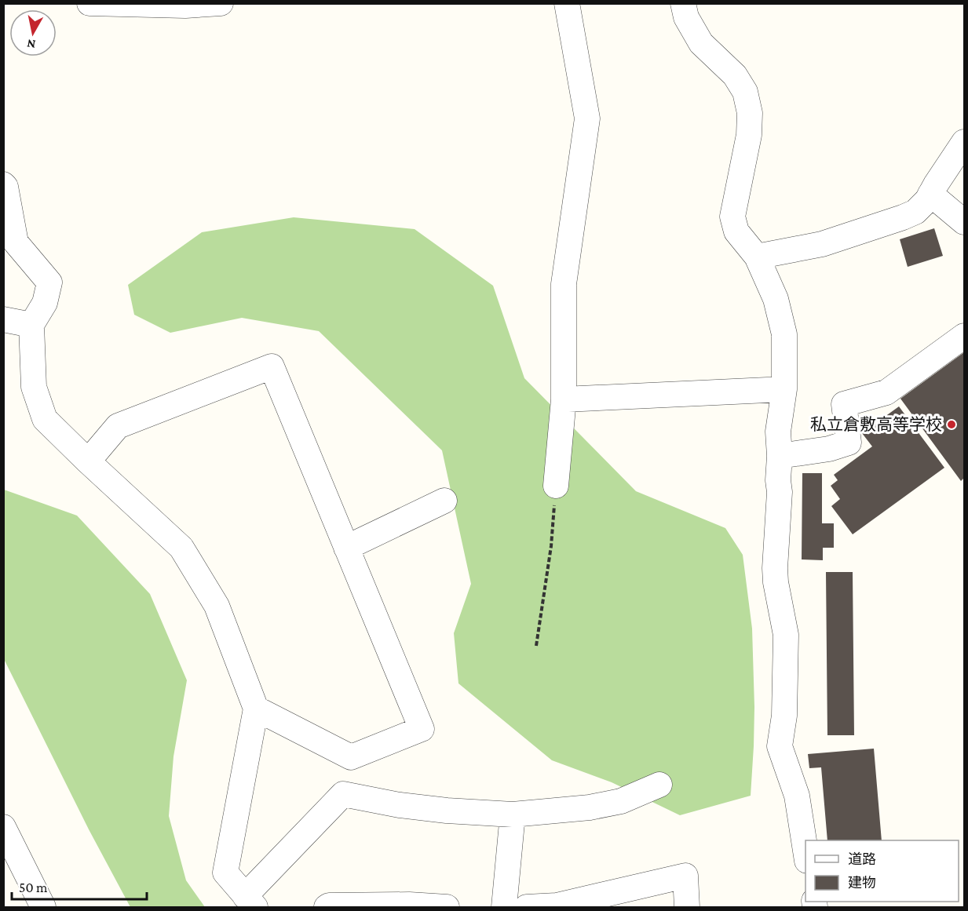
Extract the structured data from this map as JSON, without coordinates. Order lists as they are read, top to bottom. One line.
{"places":["私立倉敷高等学校"],"legend":["道路","建物"],"scale_bar":"50 m","north":"bottom"}
